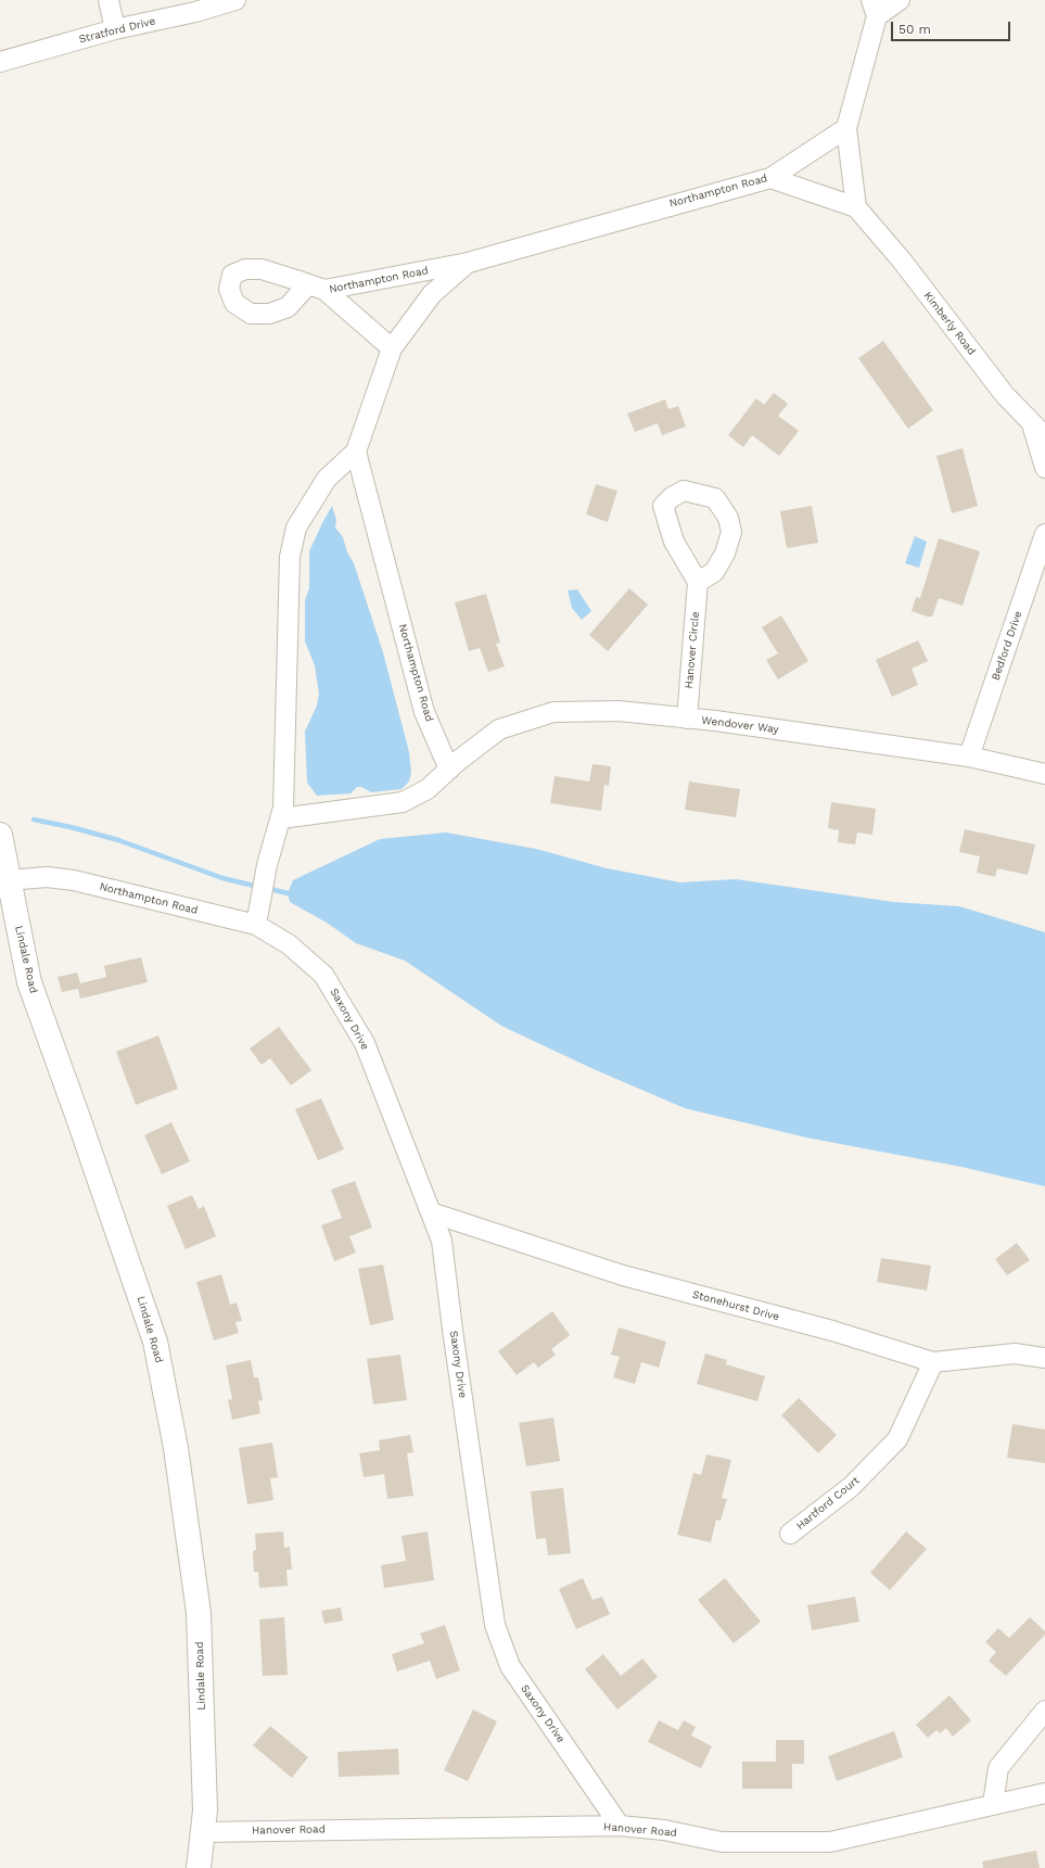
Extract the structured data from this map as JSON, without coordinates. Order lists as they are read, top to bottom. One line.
{"streets":{"street":["Stratford Drive","Northampton Road","Kimberly Road","Bedford Drive","Hanover Circle","Wendover Way","Lindale Road","Saxony Drive","Stonehurst Drive","Hartford Court","Hanover Road"]},"crossings":[["Northampton Road","Wendover Way"],["Northampton Road","Lindale Road"],["Northampton Road","Saxony Drive"],["Bedford Drive","Wendover Way"],["Hanover Circle","Wendover Way"],["Lindale Road","Hanover Road"],["Saxony Drive","Stonehurst Drive"],["Saxony Drive","Hanover Road"],["Stonehurst Drive","Hartford Court"]],"scale_bar":"50 m"}
